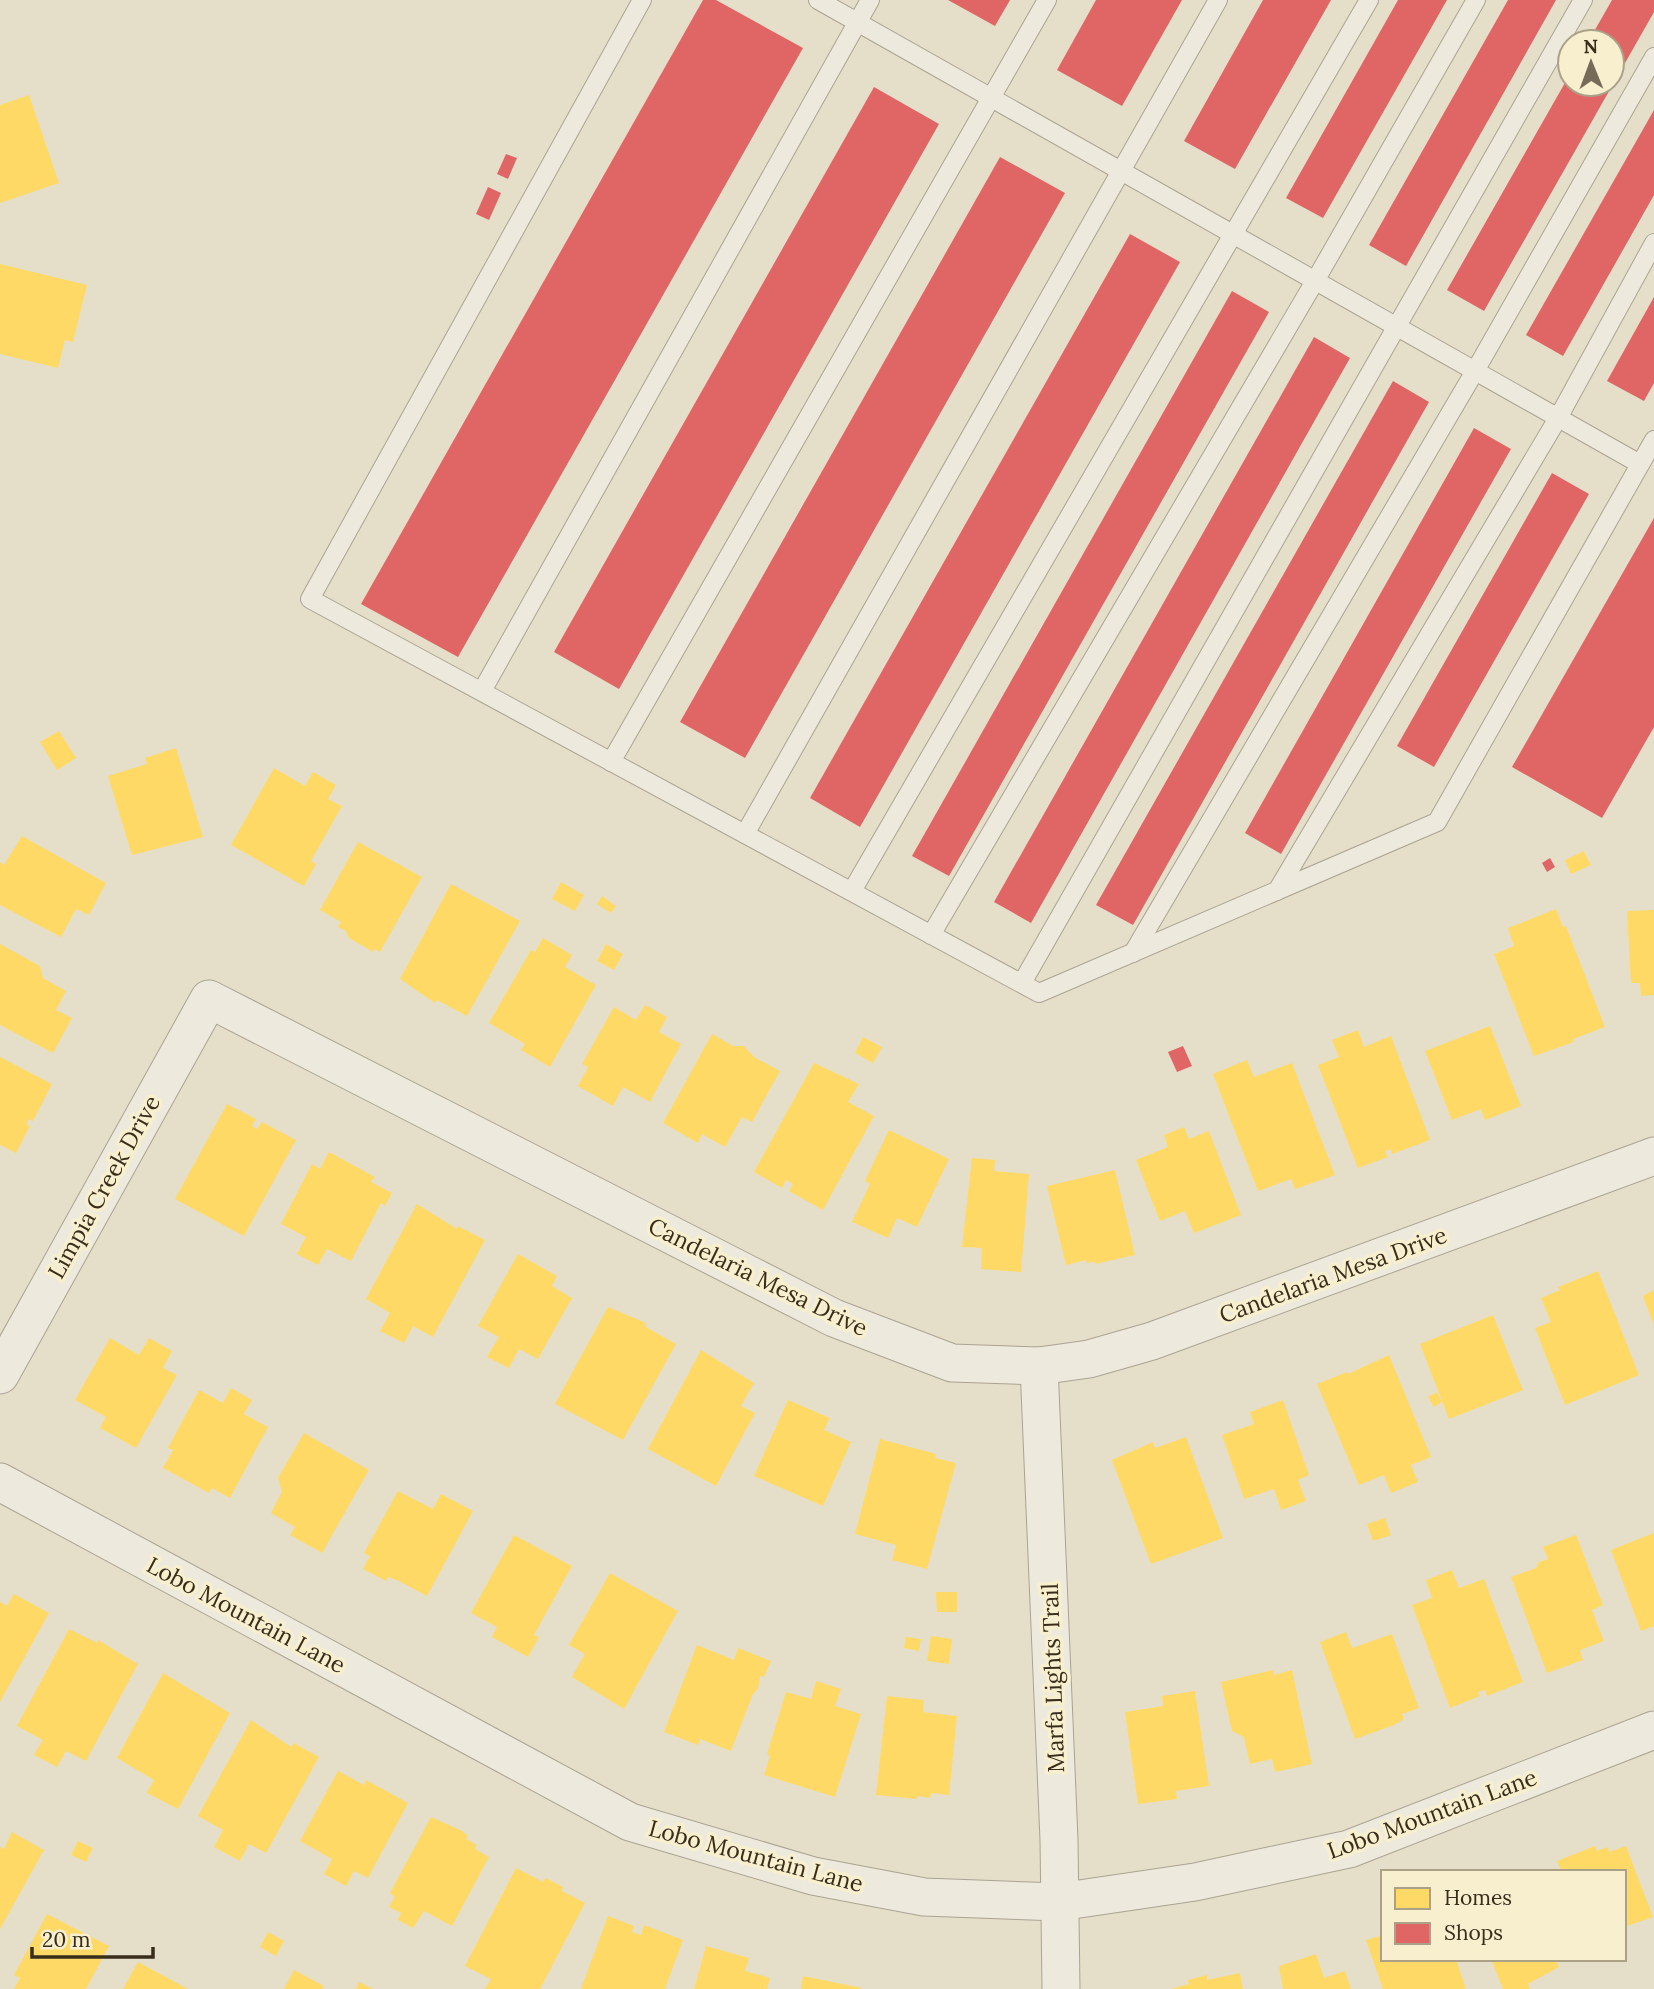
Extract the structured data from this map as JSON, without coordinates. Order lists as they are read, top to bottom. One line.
{"streets":{"street":["Limpia Creek Drive","Candelaria Mesa Drive","Lobo Mountain Lane","Marfa Lights Trail"]},"crossings":[["Limpia Creek Drive","Candelaria Mesa Drive"],["Candelaria Mesa Drive","Marfa Lights Trail"],["Lobo Mountain Lane","Marfa Lights Trail"]],"legend":["Homes","Shops"],"scale_bar":"20 m","north":"top"}
